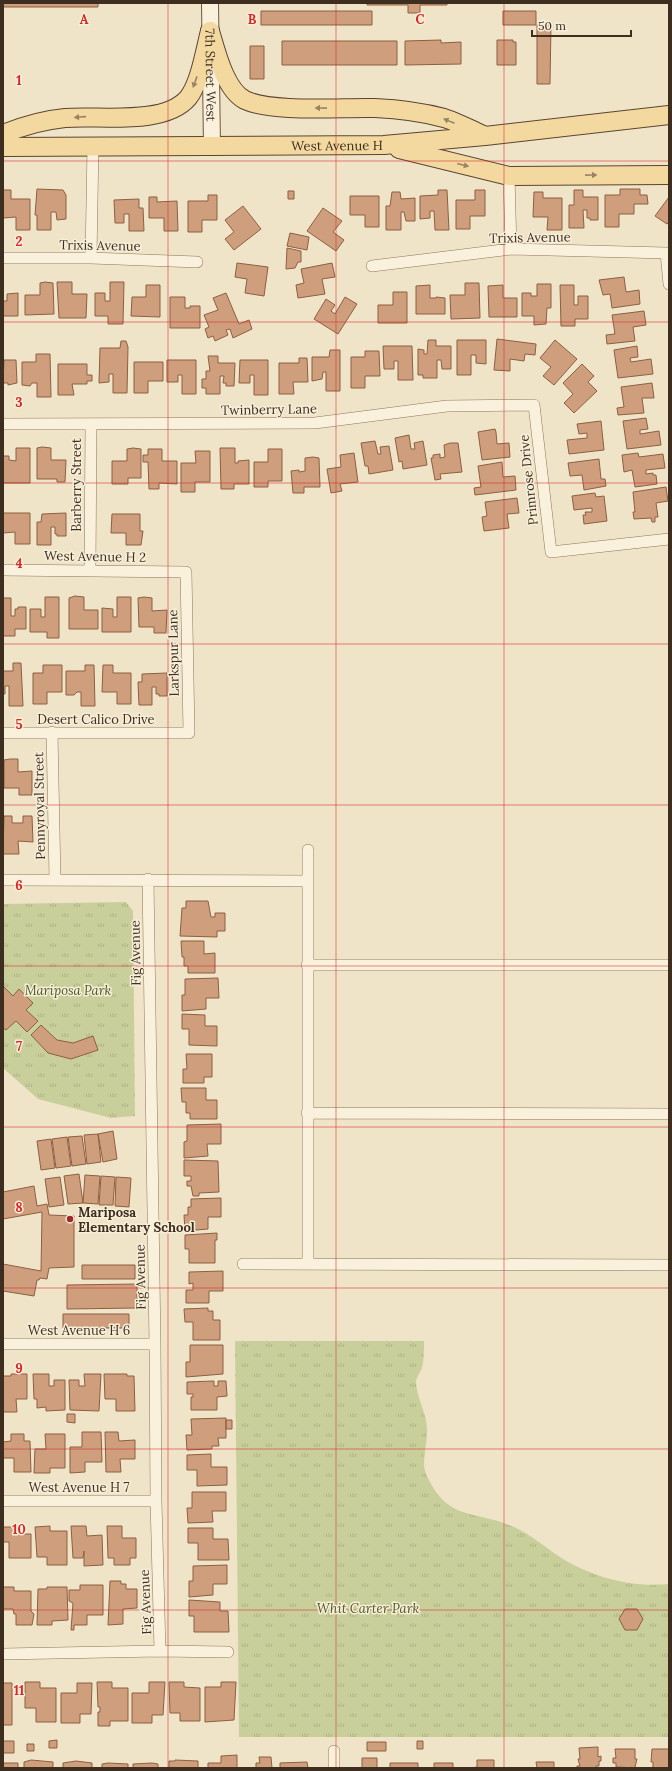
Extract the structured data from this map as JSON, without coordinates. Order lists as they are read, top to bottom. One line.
{"streets":{"main road":["7th Street West","West Avenue H"],"street":["Trixis Avenue","Twinberry Lane","Primrose Drive","Barberry Street","West Avenue H 2","Larkspur Lane","Desert Calico Drive","Pennyroyal Street","Fig Avenue","West Avenue H 6","West Avenue H 7"]},"crossings":[["7th Street West","West Avenue H"],["Twinberry Lane","Primrose Drive"],["Twinberry Lane","Barberry Street"],["Barberry Street","West Avenue H 2"],["West Avenue H 2","Larkspur Lane"],["Larkspur Lane","Desert Calico Drive"],["Desert Calico Drive","Pennyroyal Street"],["Fig Avenue","West Avenue H 6"],["Fig Avenue","West Avenue H 7"]],"parks":["Mariposa Park","Whit Carter Park"],"places":["Mariposa Elementary School"],"scale_bar":"50 m","grid":{"columns":["A","B","C"],"rows":["1","2","3","4","5","6","7","8","9","10","11"]}}
